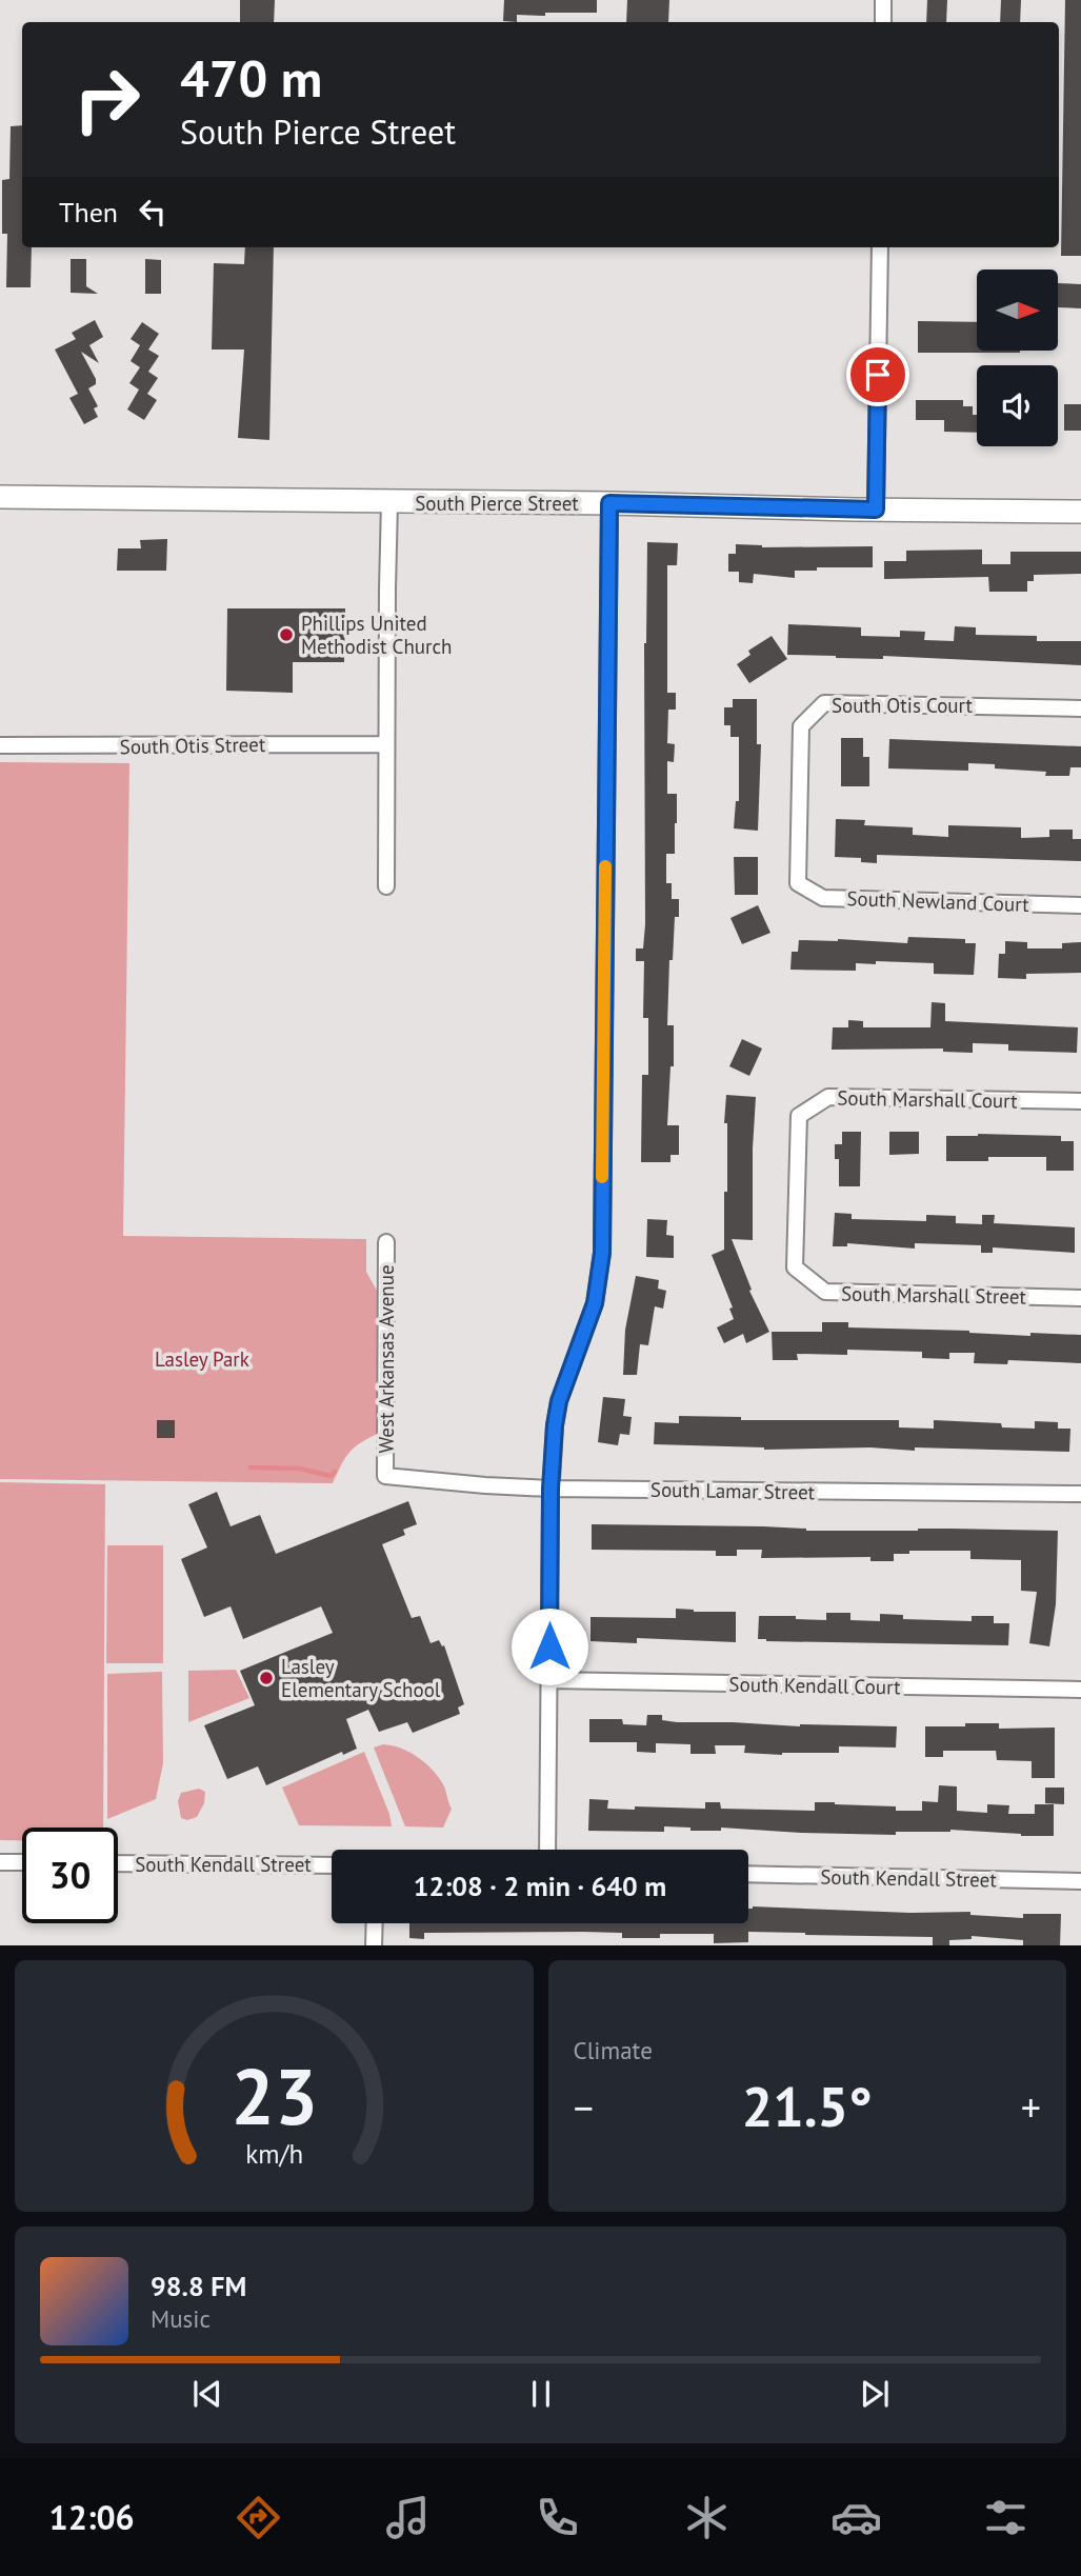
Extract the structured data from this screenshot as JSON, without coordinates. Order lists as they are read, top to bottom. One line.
{"streets":{"street":["South Pierce Street","South Otis Court","South Otis Street","South Newland Court","South Marshall Court","South Marshall Street","West Arkansas Avenue","South Lamar Street","South Kendall Court","South Kendall Street"]},"crossings":[["South Otis Court","South Newland Court"],["South Marshall Court","South Marshall Street"],["West Arkansas Avenue","South Lamar Street"]],"parks":["Lasley Park"],"places":["Phillips United Methodist Church","Lasley Elementary School"],"north":"right","page":{"turn":["470 m","South Pierce Street"],"then":"Then","limit":"30","trip":"12:08 · 2 min · 640 m","tile":"Climate","heat":["−","21.5°","+"],"song":["98.8 FM","Music"],"tabs":"12:06","gauge":["23","km/h"]}}
